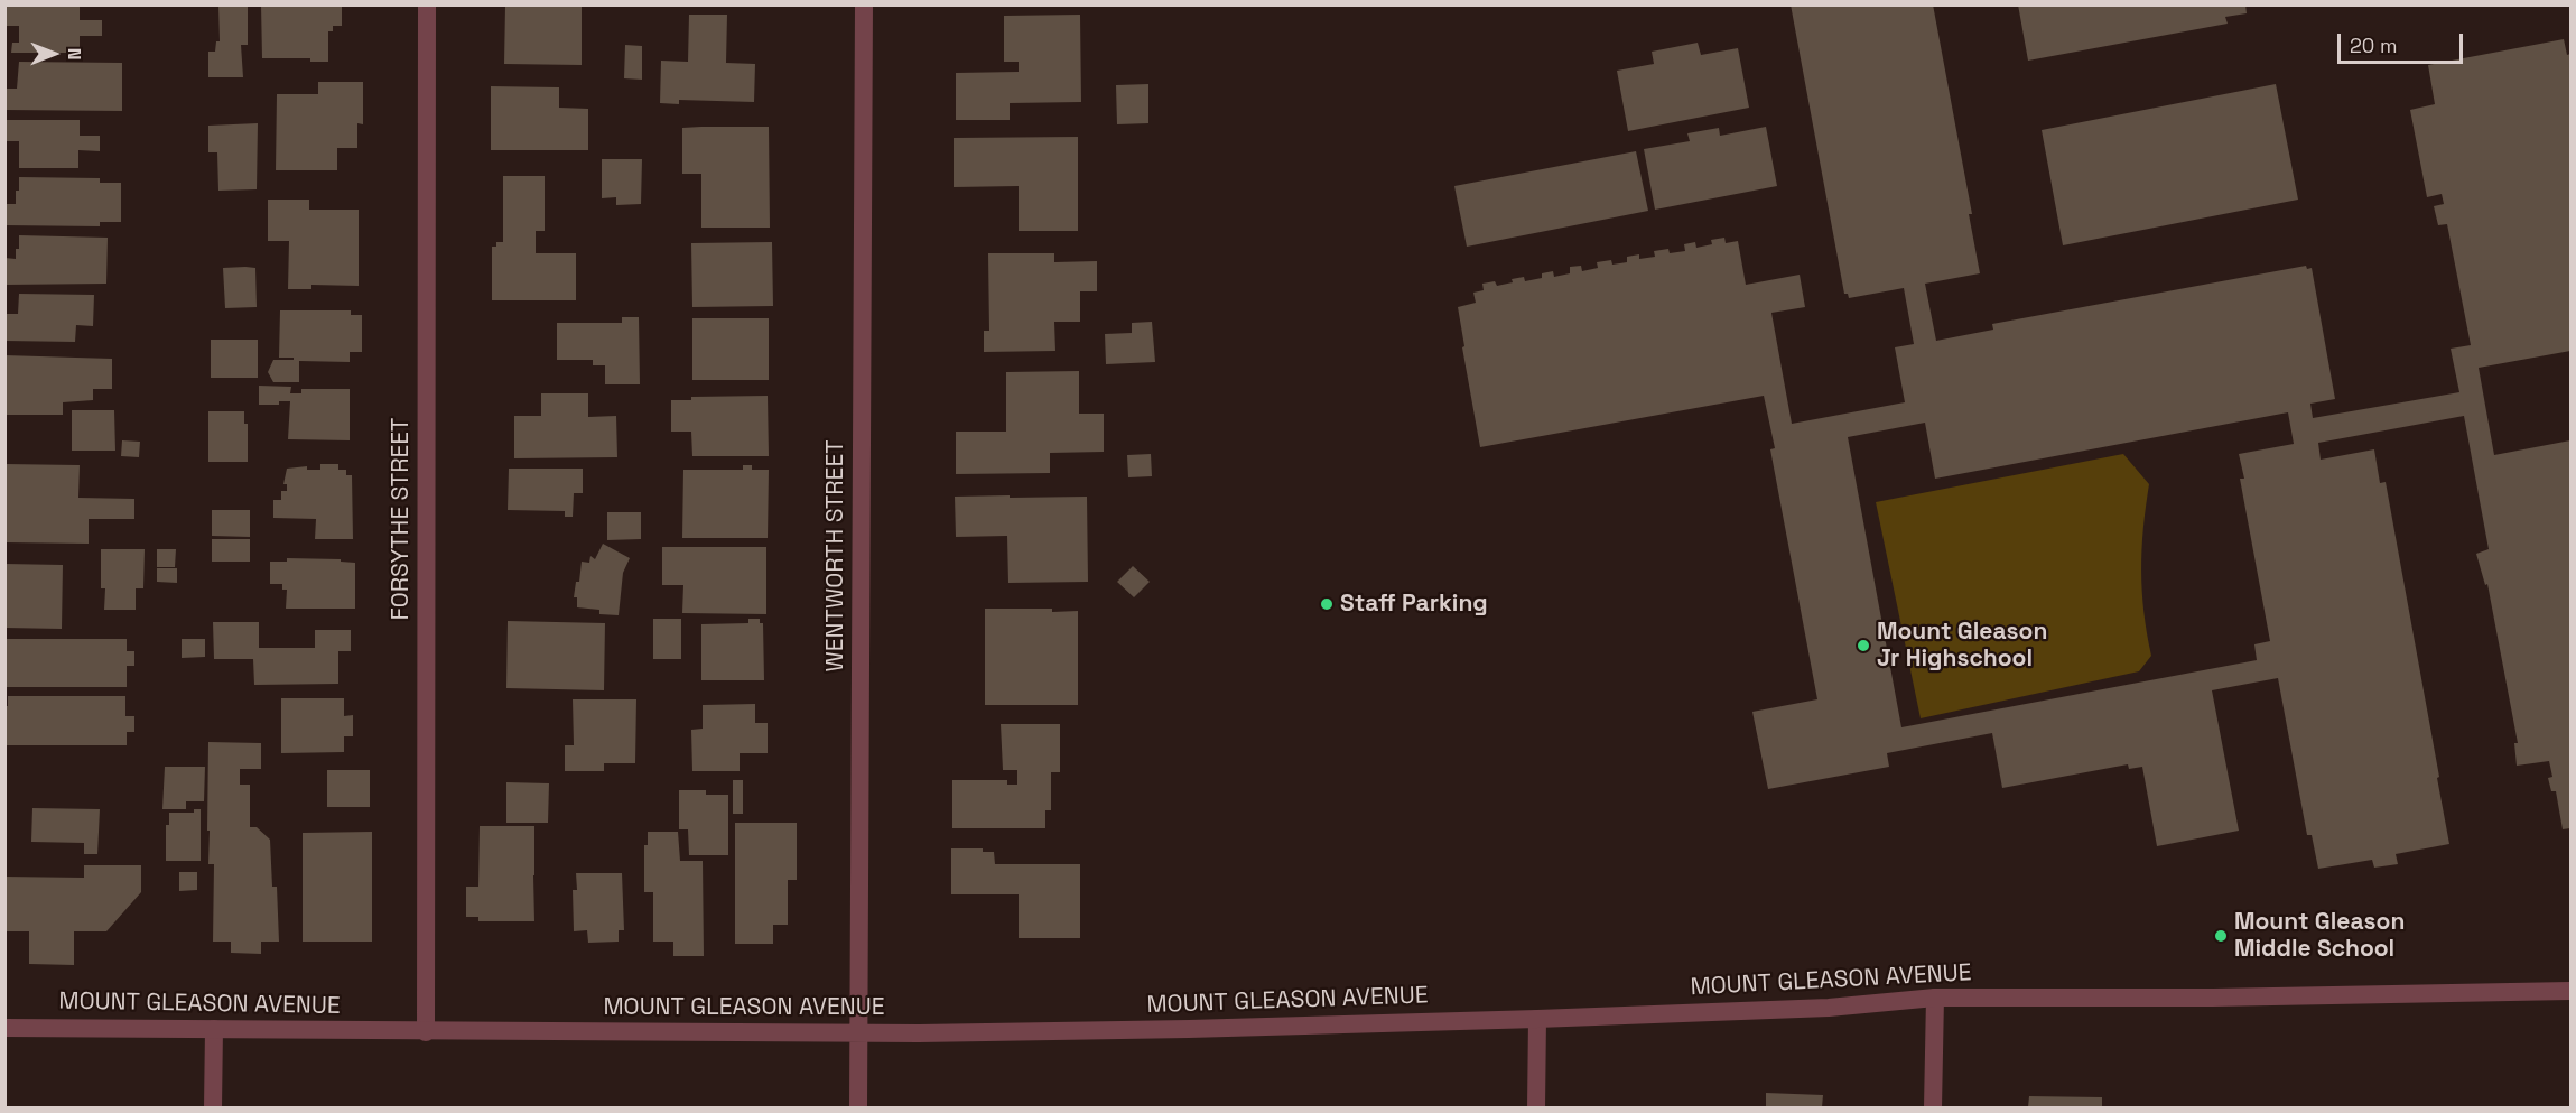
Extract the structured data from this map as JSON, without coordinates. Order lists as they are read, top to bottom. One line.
{"streets":{"street":["FORSYTHE STREET","WENTWORTH STREET","MOUNT GLEASON AVENUE"]},"crossings":[["FORSYTHE STREET","MOUNT GLEASON AVENUE"],["WENTWORTH STREET","MOUNT GLEASON AVENUE"]],"places":["Staff Parking","Mount Gleason Jr Highschool","Mount Gleason Middle School"],"scale_bar":"20 m","north":"right"}
